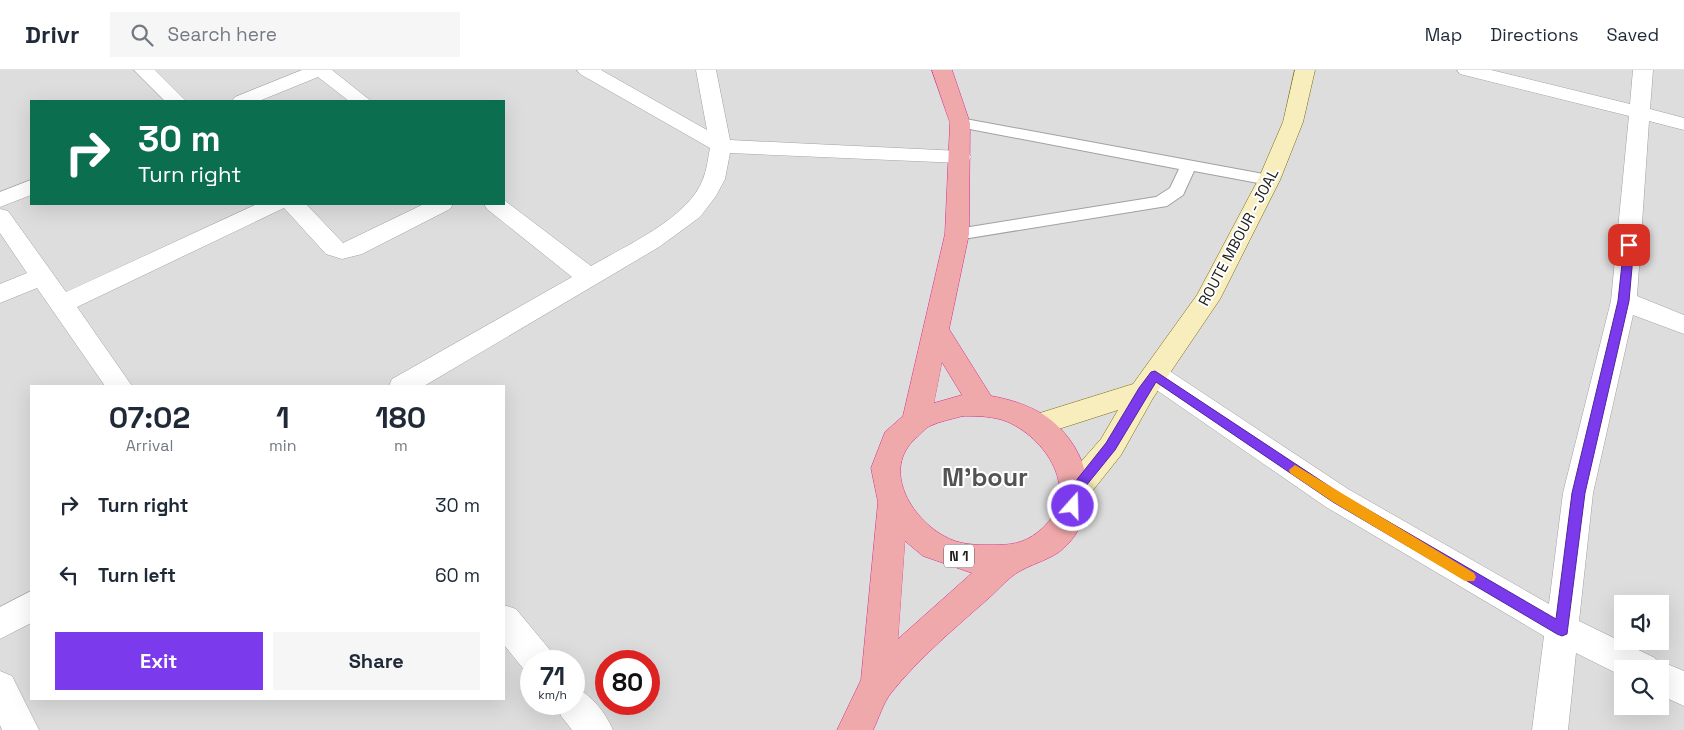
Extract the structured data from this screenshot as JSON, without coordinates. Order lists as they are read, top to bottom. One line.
{"streets":{"highway":["N 1"],"main road":["ROUTE MBOUR - JOAL"]},"crossings":[["ROUTE MBOUR - JOAL","N 1"]],"districts":["M'bour"],"page":{"header":"Drivr","search":"Search here","nav":["Map","Directions","Saved"],"turn":["30 m","Turn right"],"eta":["07:02","Arrival","1","min","180","m"],"list":[{"name":"Turn right","value":"30 m"},{"name":"Turn left","value":"60 m"}],"buttons":["Exit","Share"],"speed":"71 km/h","limit":"80"}}
